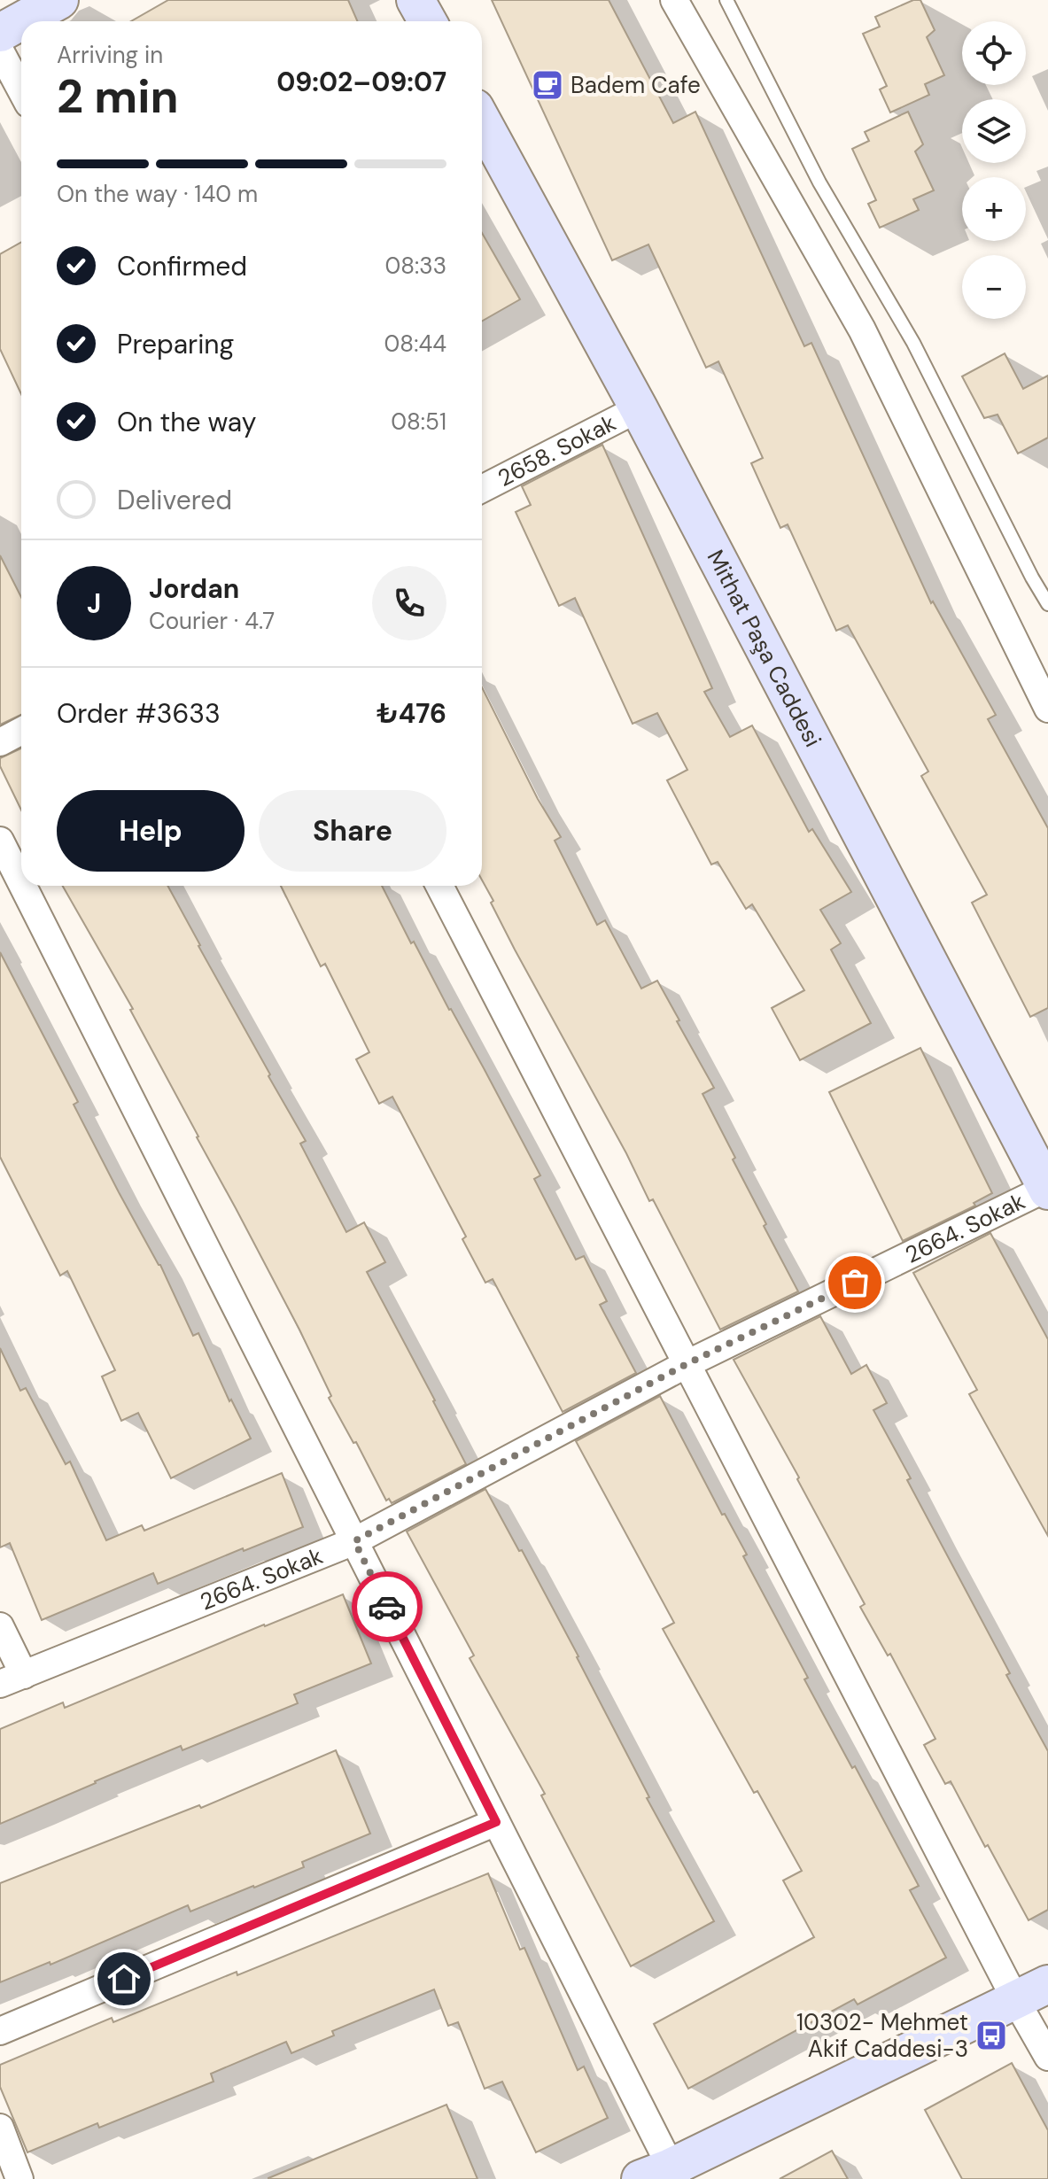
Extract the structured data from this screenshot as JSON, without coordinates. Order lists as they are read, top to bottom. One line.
{"streets":{"street":["2658. Sokak","Mithat Paşa Caddesi","2664. Sokak"]},"crossings":[["2658. Sokak","Mithat Paşa Caddesi"],["Mithat Paşa Caddesi","2664. Sokak"]],"places":{"cafe":["Badem Cafe"],"bus stop":["10302- Mehmet Akif Caddesi-3"]},"page":{"map_buttons":["+","−"],"heading":["2 min","Arriving in","09:02–09:07"],"panel":["Jordan","Courier · 4.7","Order #3633","₺476"],"bar":"On the way · 140 m","list":[["Confirmed","08:33"],["Preparing","08:44"],["On the way","08:51"],"Delivered"],"round":"J","buttons":["Help","Share"]}}
